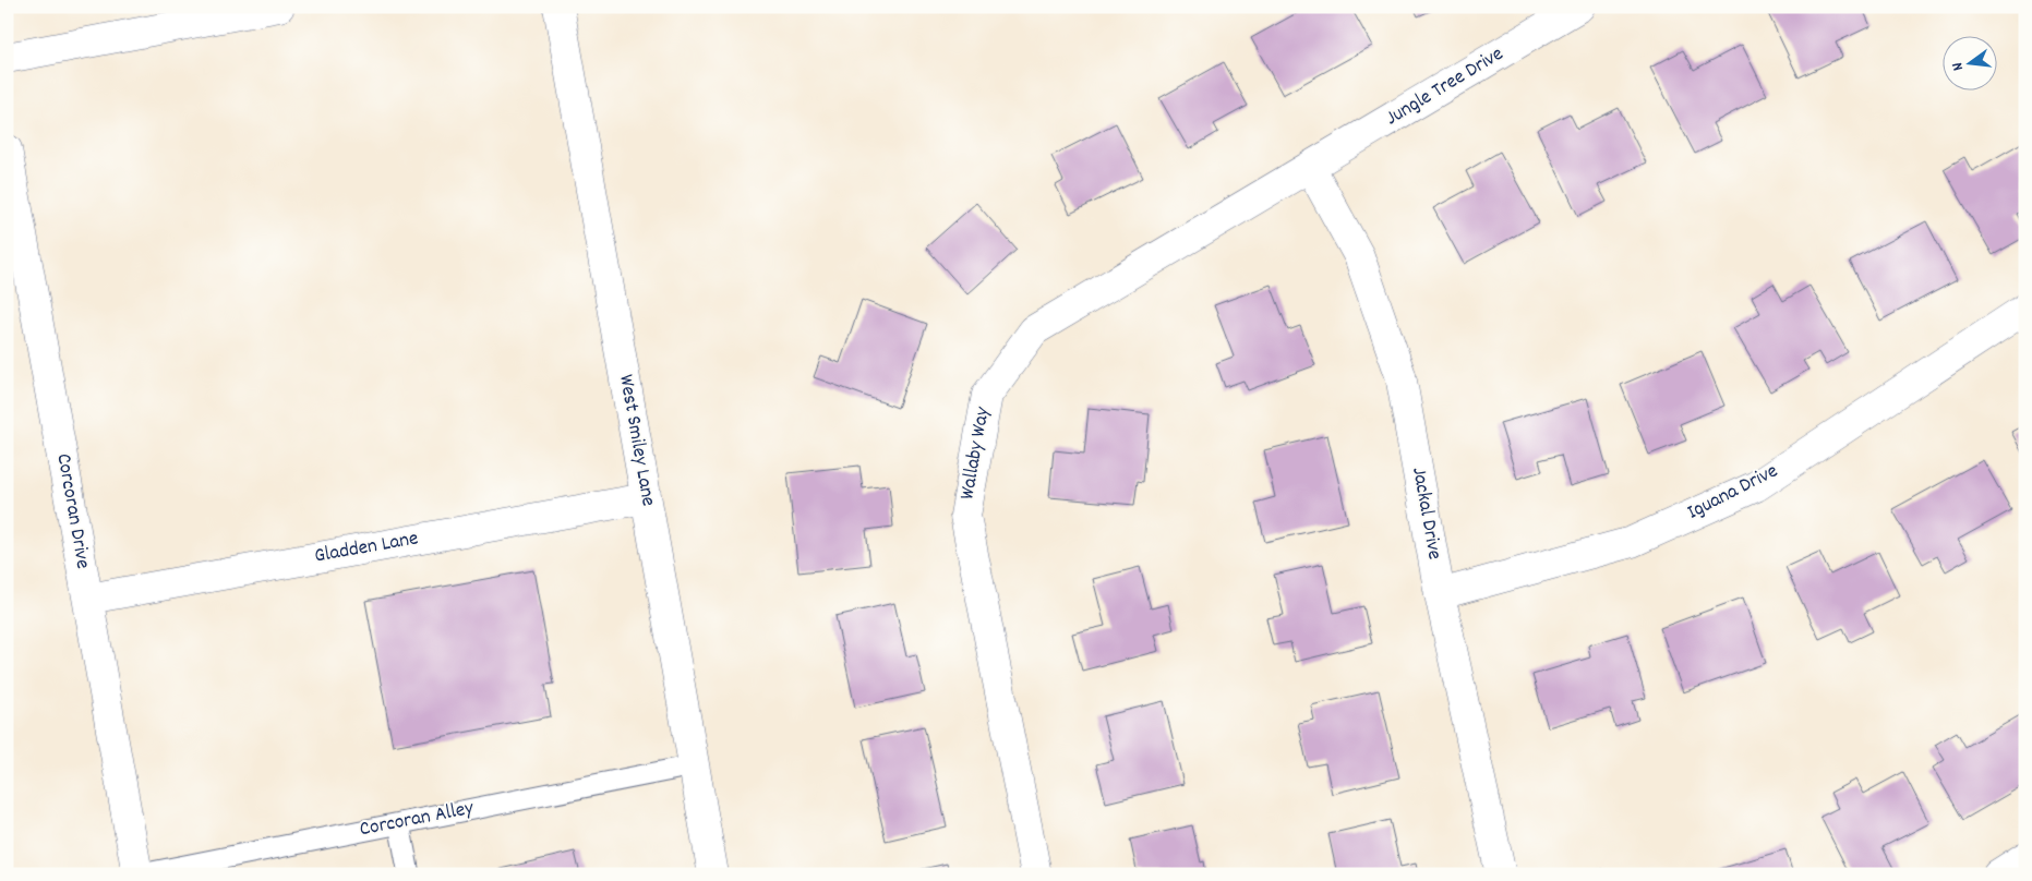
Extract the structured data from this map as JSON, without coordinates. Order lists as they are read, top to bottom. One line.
{"streets":{"street":["Jungle Tree Drive","West Smiley Lane","Wallaby Way","Iguana Drive","Corcoran Drive","Jackal Drive","Gladden Lane"],"lane":["Corcoran Alley"]},"crossings":[["Jungle Tree Drive","Wallaby Way"],["Jungle Tree Drive","Jackal Drive"],["West Smiley Lane","Gladden Lane"],["West Smiley Lane","Corcoran Alley"],["Wallaby Way","Jackal Drive"],["Iguana Drive","Jackal Drive"],["Corcoran Drive","Gladden Lane"],["Corcoran Drive","Corcoran Alley"]],"north":"left"}
